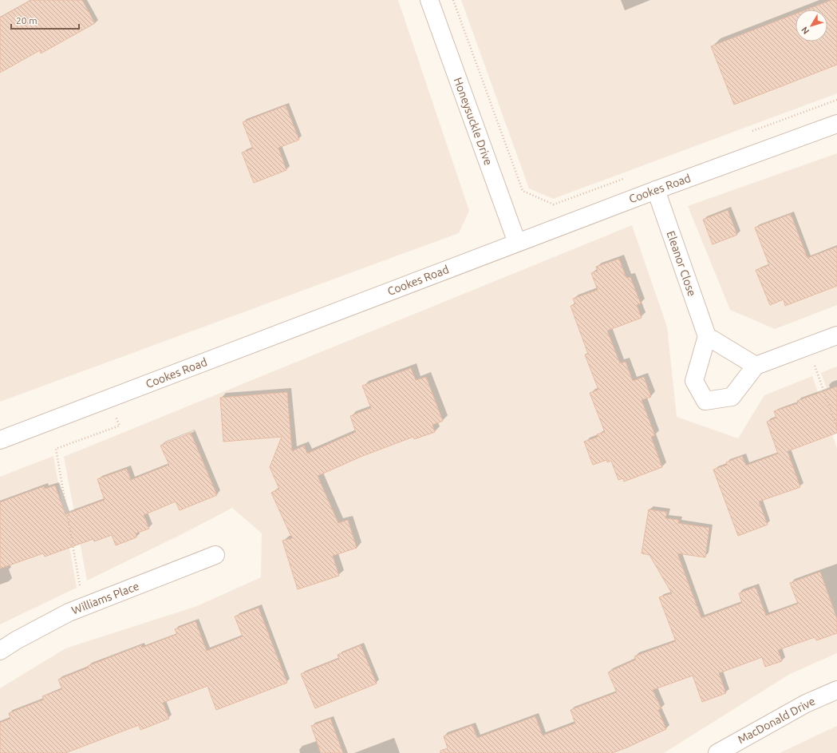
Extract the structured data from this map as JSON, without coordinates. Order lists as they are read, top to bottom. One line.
{"streets":{"street":["Honeysuckle Drive","Cookes Road","Eleanor Close","Williams Place","MacDonald Drive"]},"crossings":[["Honeysuckle Drive","Cookes Road"],["Cookes Road","Eleanor Close"]],"scale_bar":"20 m","north":"bottom left"}
